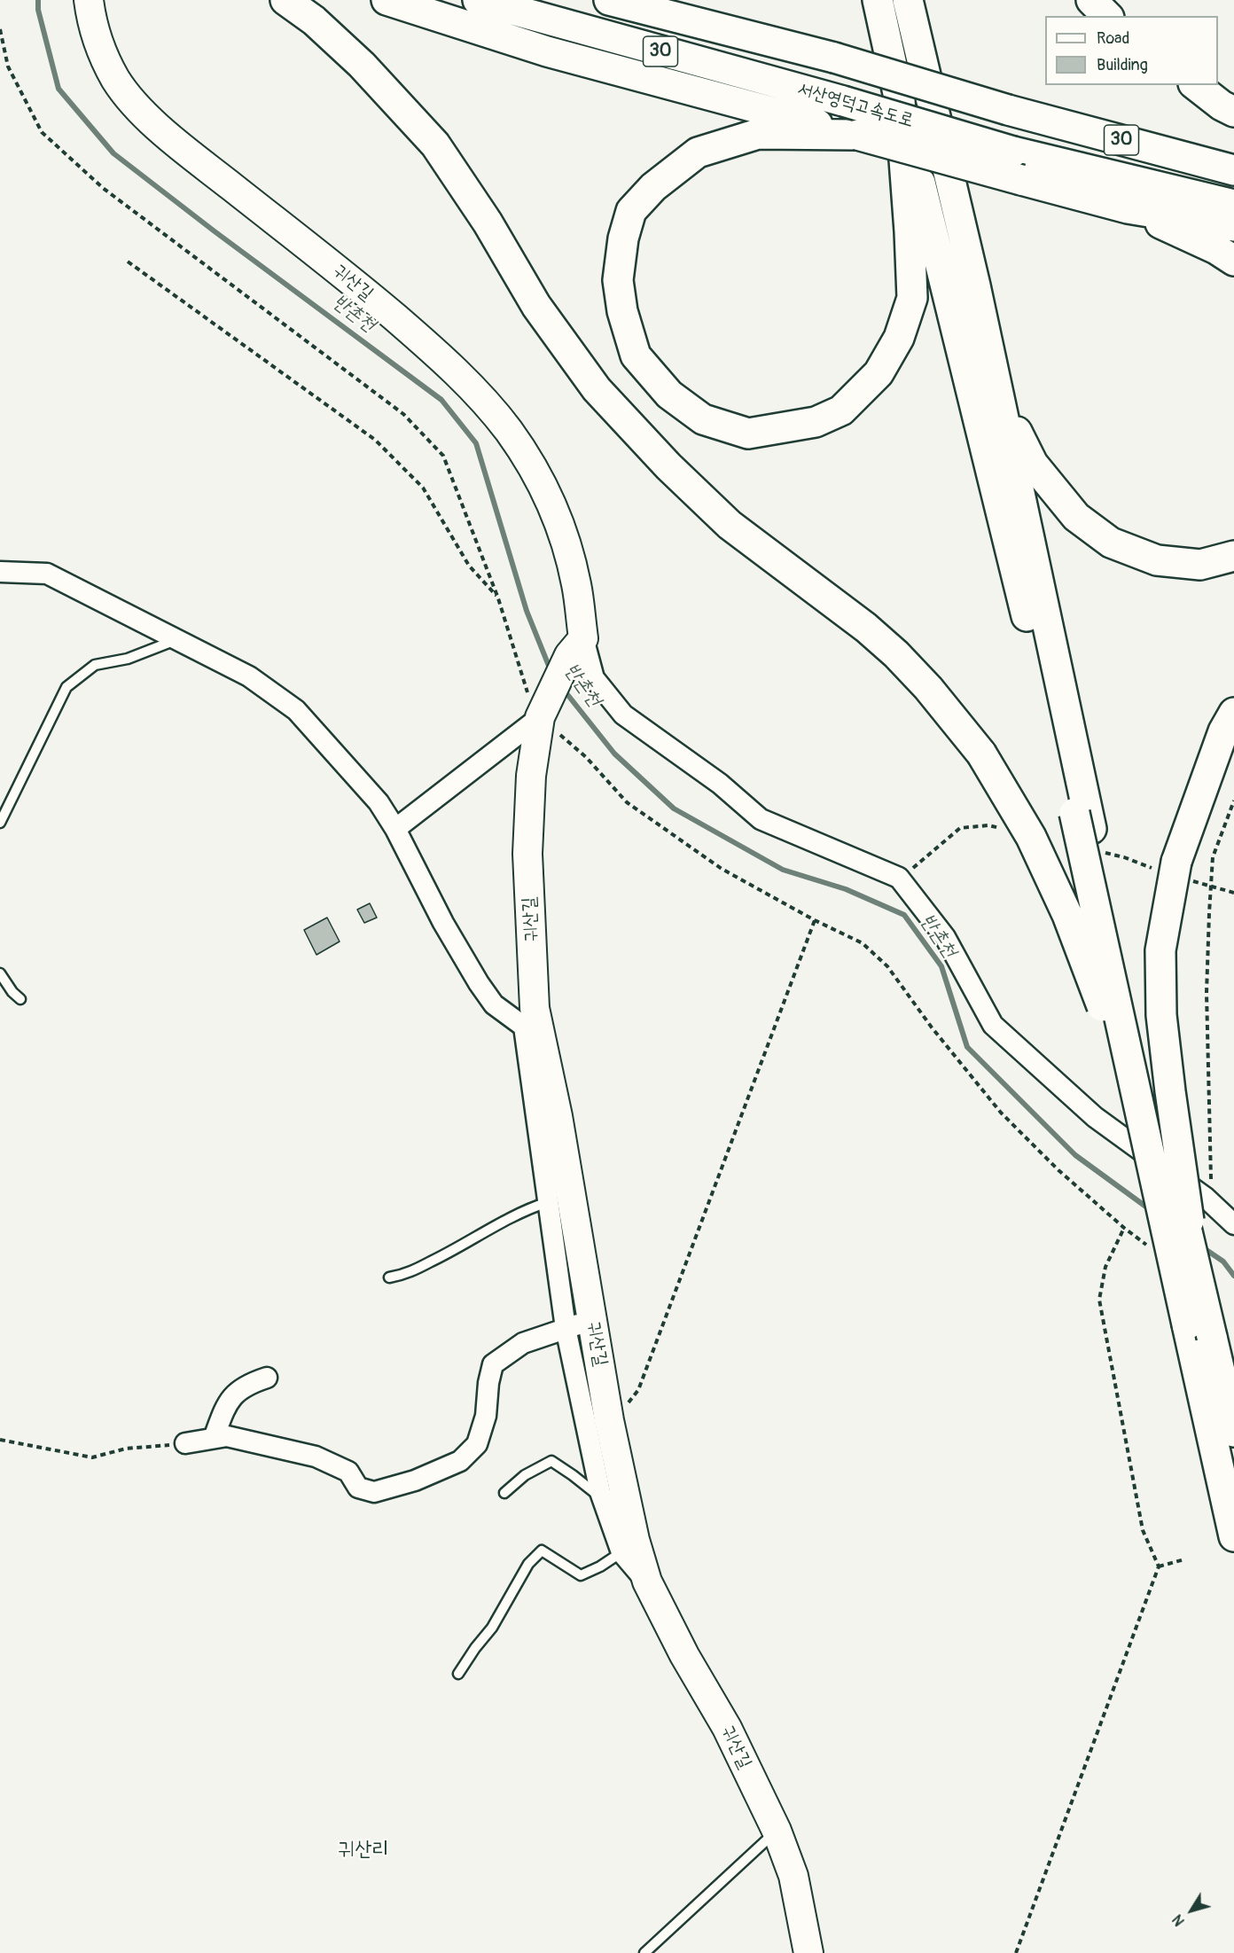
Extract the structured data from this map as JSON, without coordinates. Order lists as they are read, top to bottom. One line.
{"streets":{"highway":["30","서산영덕고속도로"],"street":["귀산길"]},"districts":["귀산리"],"water":["반촌천"],"legend":["Road","Building"],"north":"bottom left"}
